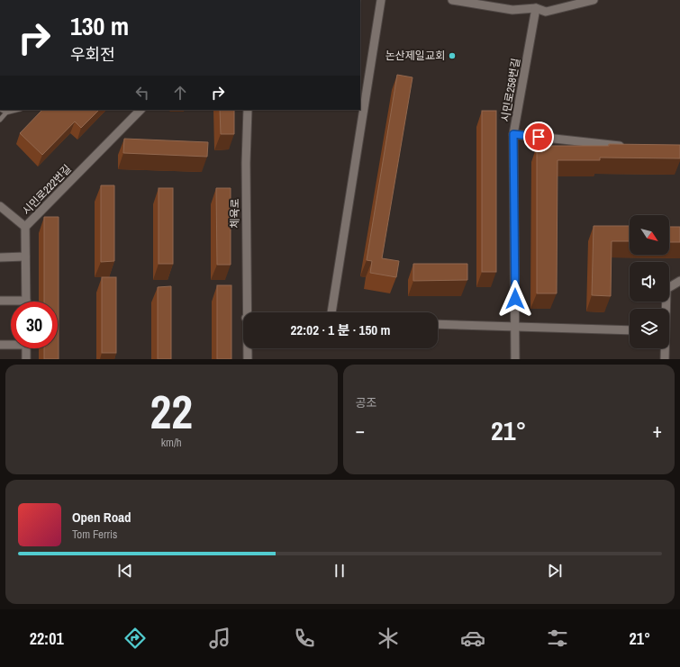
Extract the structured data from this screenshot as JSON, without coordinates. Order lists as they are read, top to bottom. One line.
{"streets":{"street":["시민로258번길","시민로222번길","체육로"]},"places":["논산제일교회"],"north":"bottom right","page":{"turn":["130 m","우회전"],"limit":"30","trip":"22:02 · 1 분 · 150 m","tile":[["22","km/h"],"공조"],"heat":["−","21°","+"],"song":["Open Road","Tom Ferris"],"tabs":["22:01","21°"]}}
